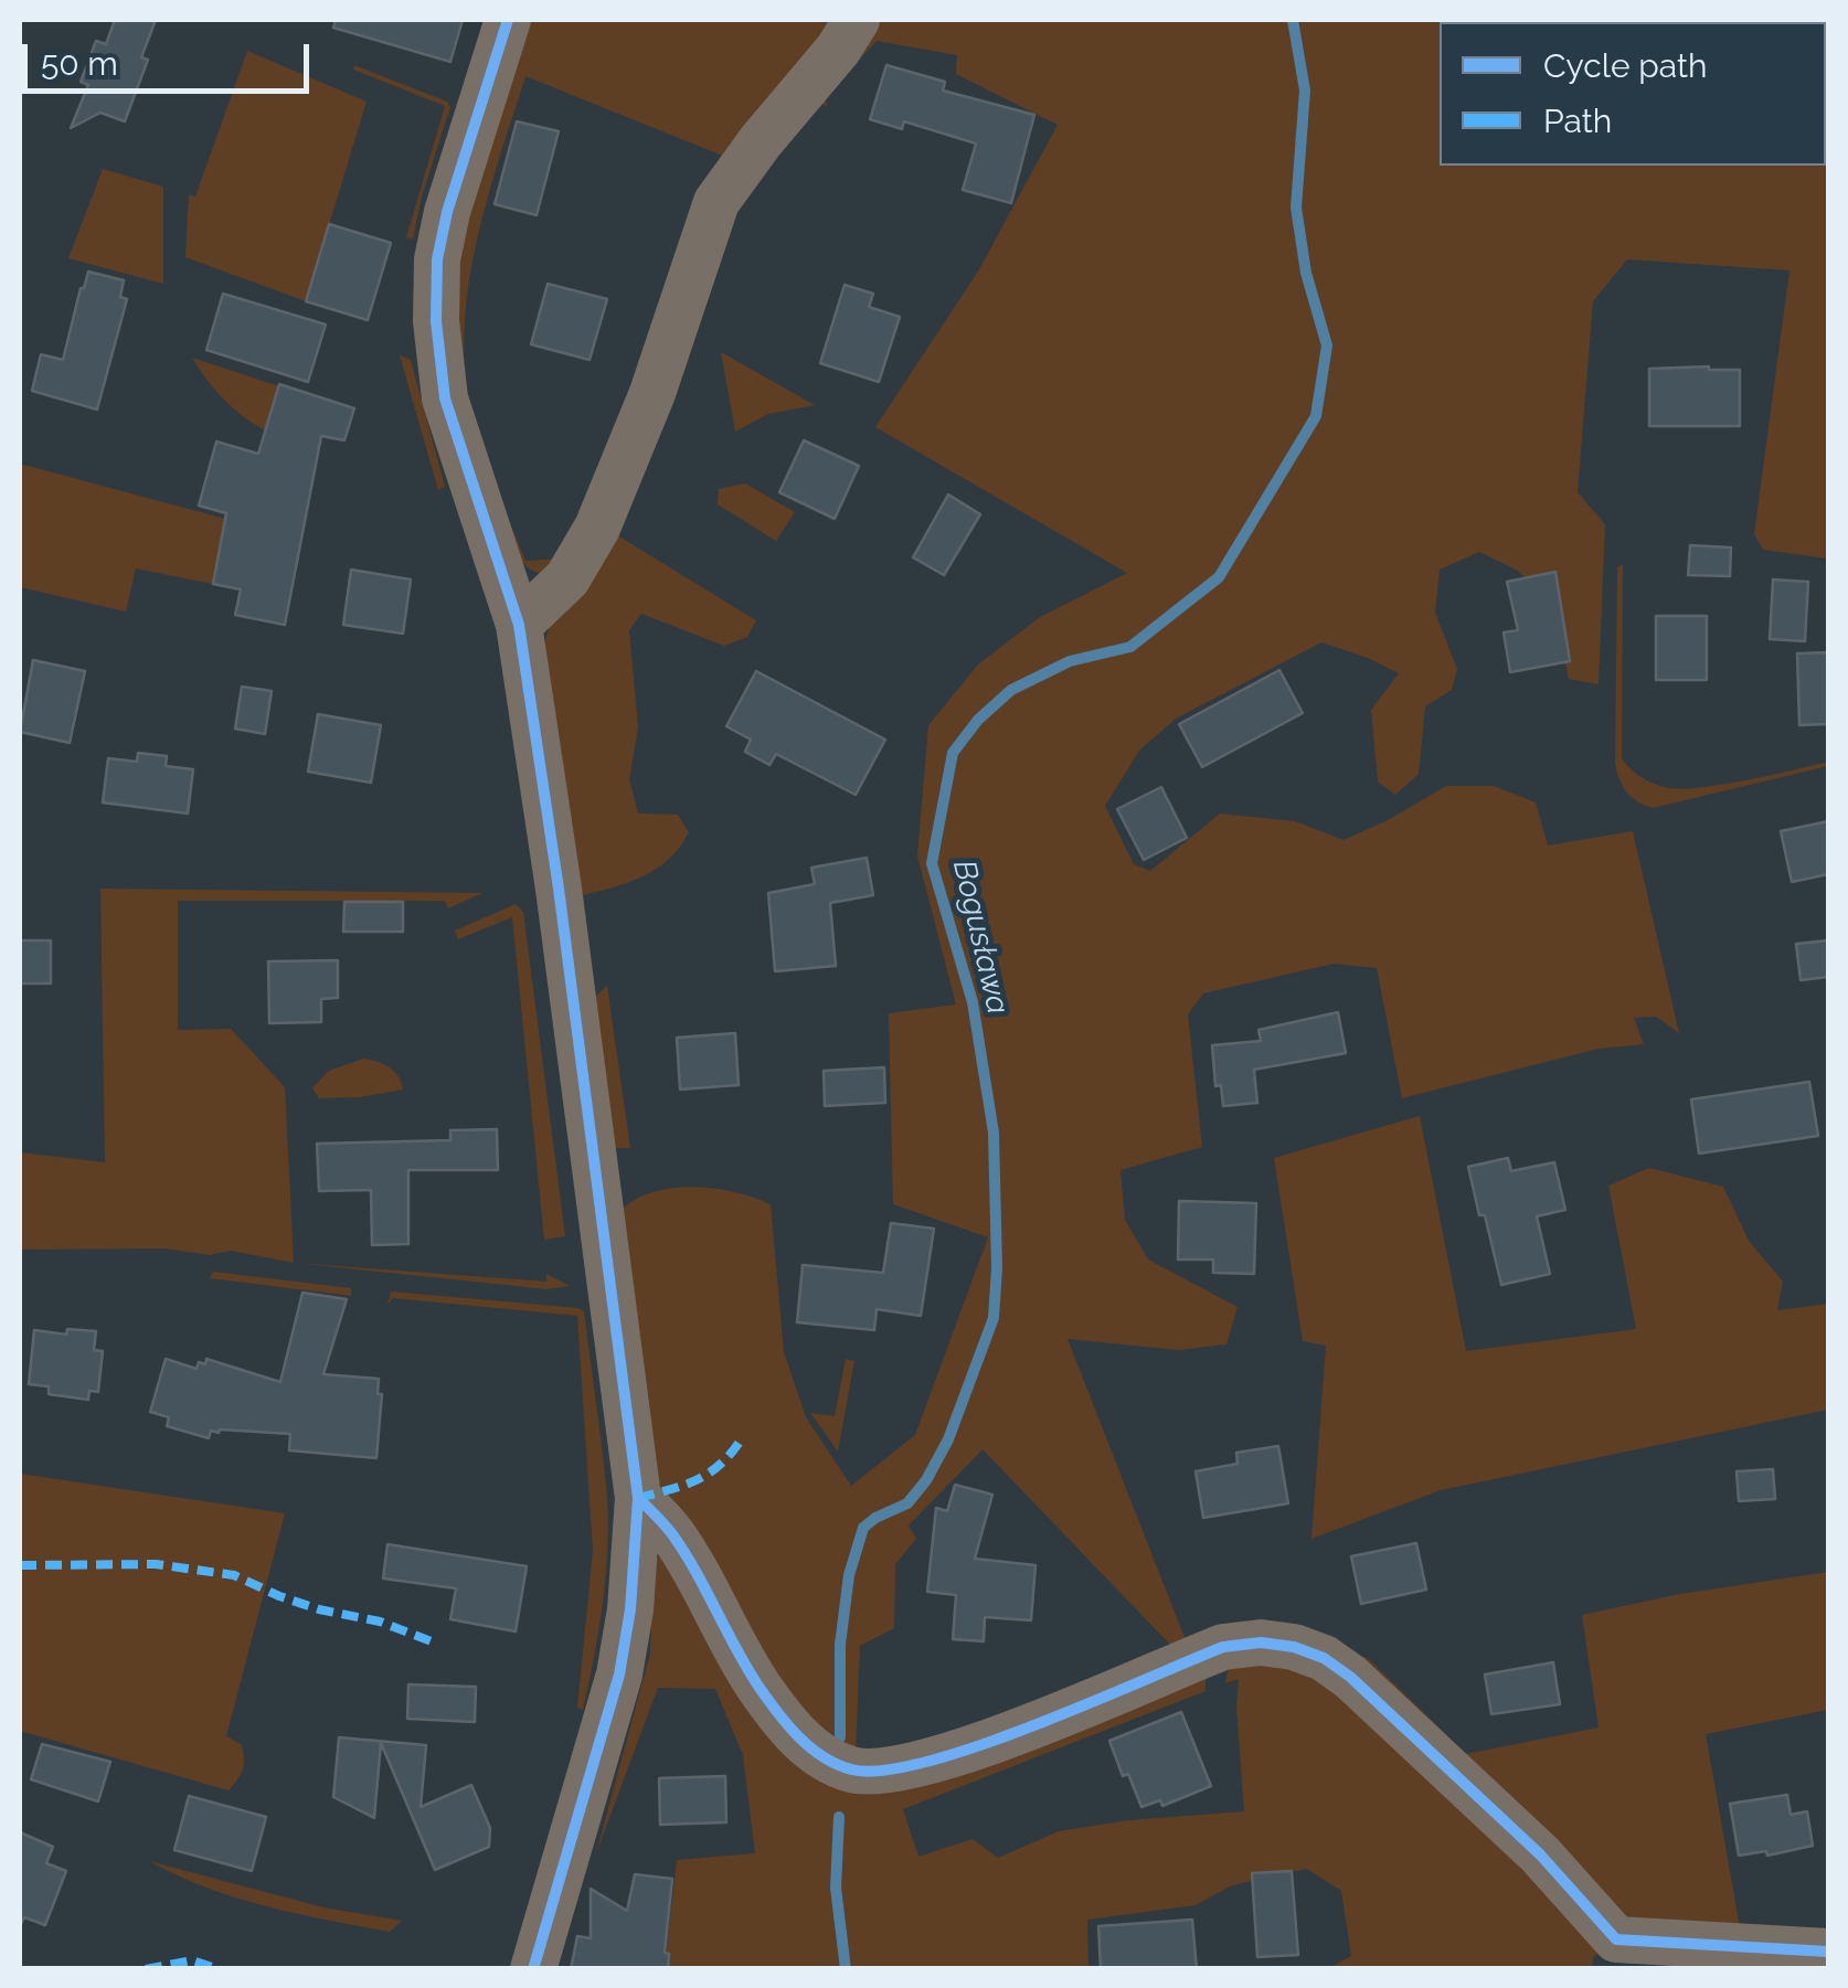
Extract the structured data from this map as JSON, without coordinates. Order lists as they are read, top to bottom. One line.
{"water":["Bogusława"],"legend":["Cycle path","Path"],"scale_bar":"50 m"}
